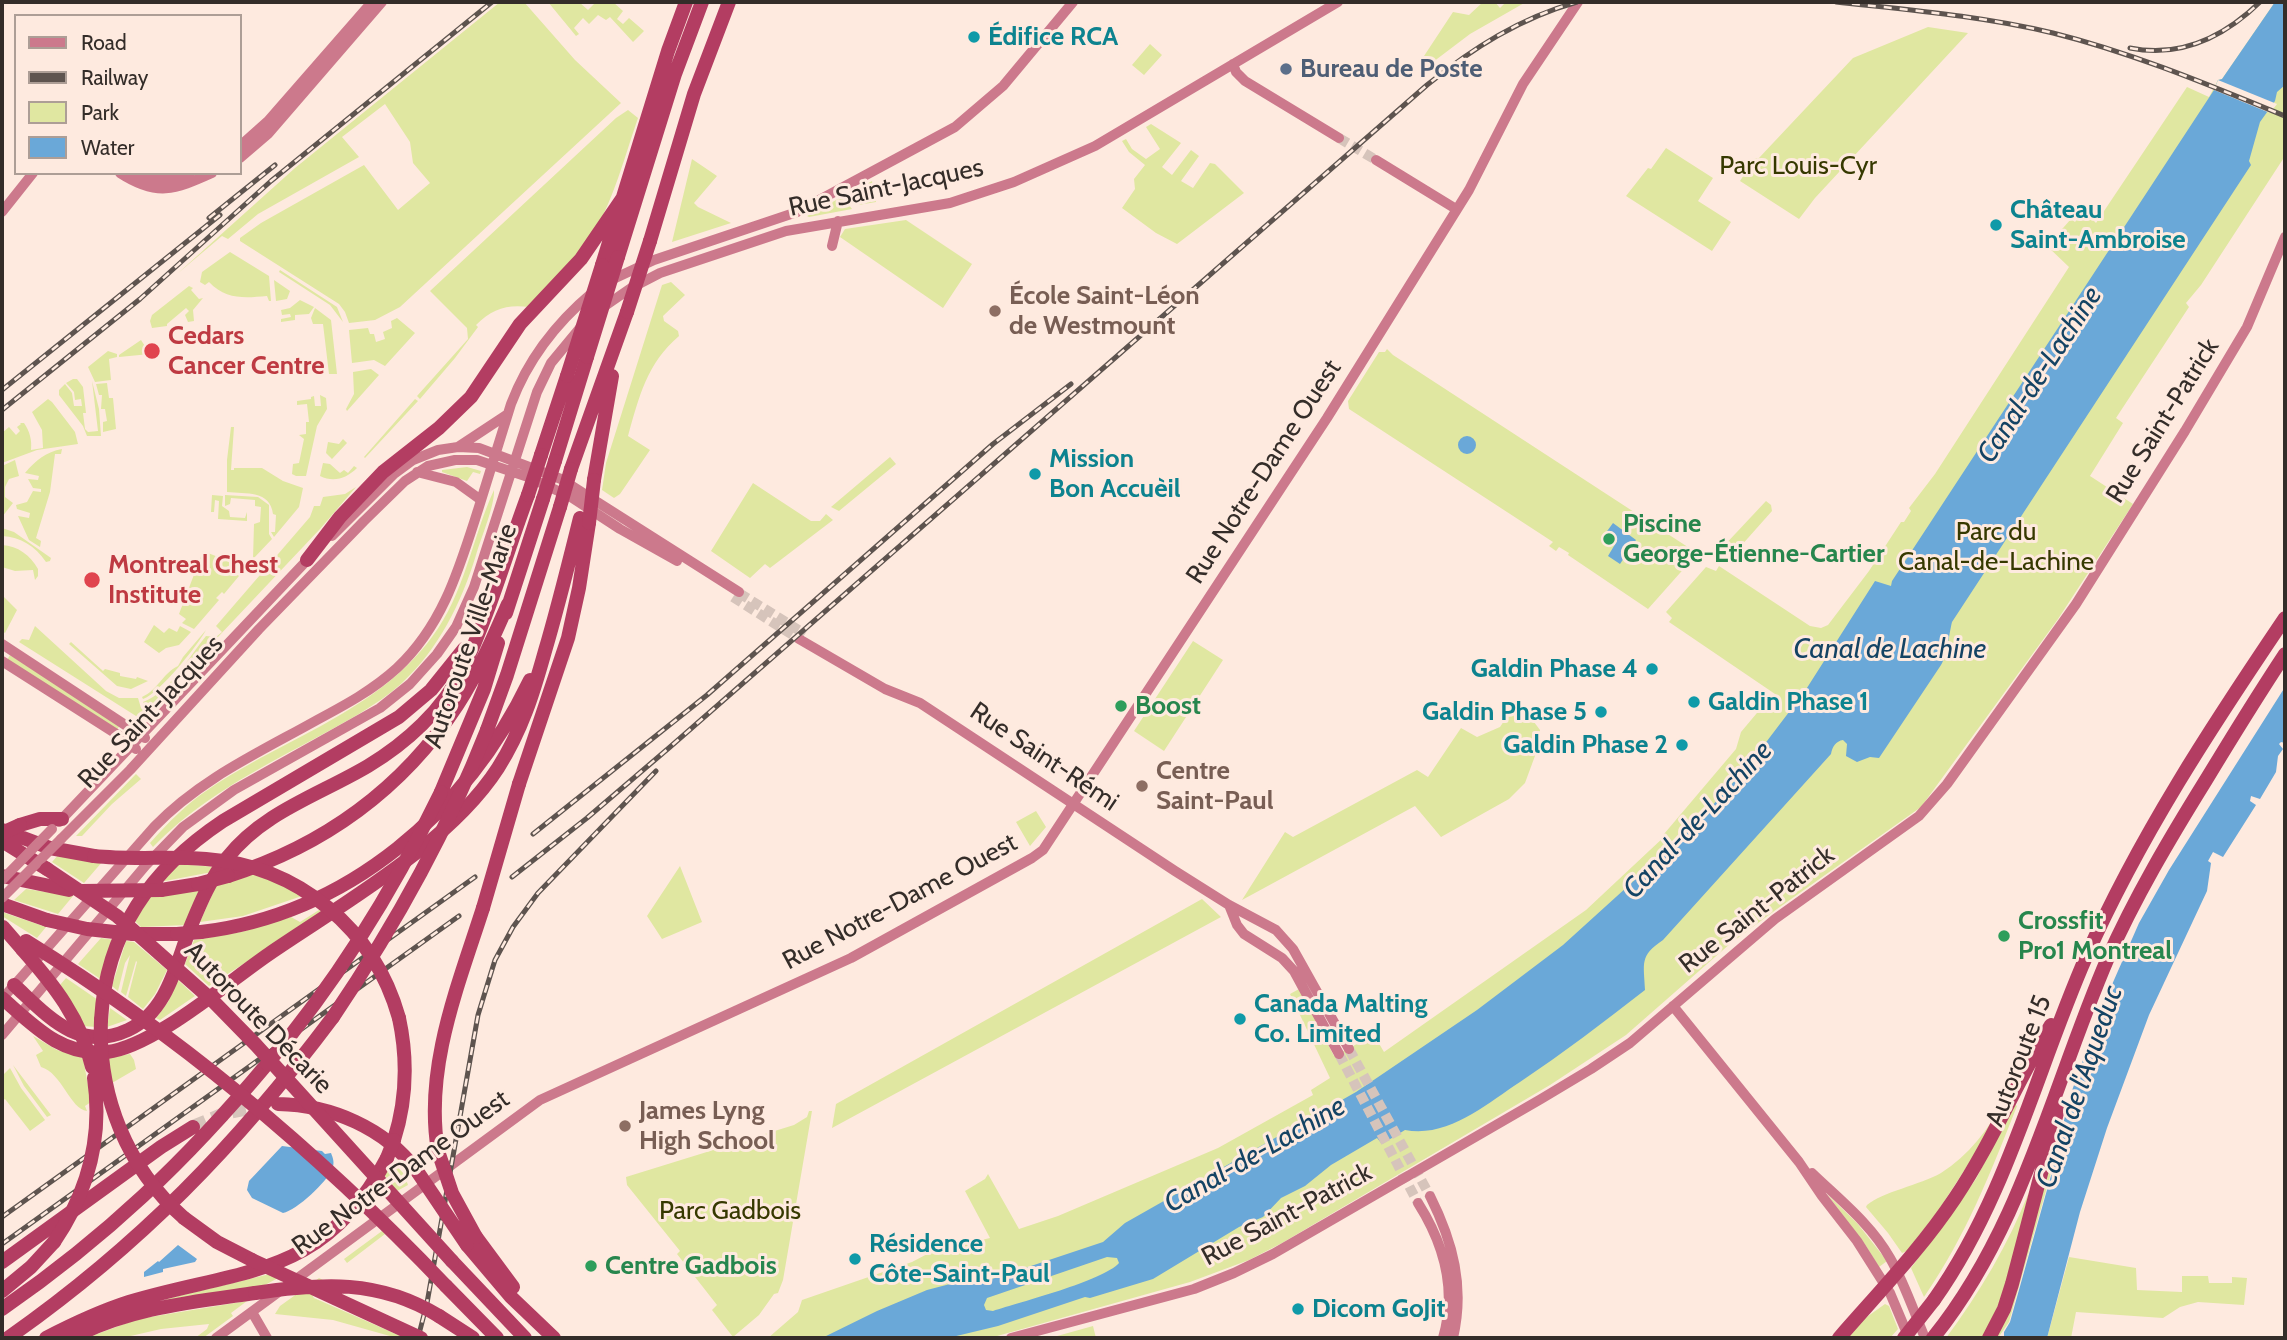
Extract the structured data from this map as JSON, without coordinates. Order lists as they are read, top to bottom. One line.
{"streets":{"highway":["Autoroute Ville-Marie","Autoroute Décarie","Autoroute 15"],"main road":["Rue Saint-Jacques","Rue Saint-Patrick","Rue Notre-Dame Ouest","Rue Saint-Rémi"]},"crossings":[["Rue Notre-Dame Ouest","Rue Saint-Rémi"]],"water":["Canal-de-Lachine","Canal de Lachine","Canal de l'Aqueduc"],"parks":["Parc Louis-Cyr","Parc du Canal-de-Lachine","Parc Gadbois"],"places":["Édifice RCA","Bureau de Poste","Château Saint-Ambroise","École Saint-Léon de Westmount","Cedars Cancer Centre","Mission Bon Accuèil","Piscine George-Étienne-Cartier","Montreal Chest Institute","Galdin Phase 4","Galdin Phase 1","Boost","Galdin Phase 5","Galdin Phase 2","Centre Saint-Paul","Crossfit Pro1 Montreal","Canada Malting Co. Limited","James Lyng High School","Résidence Côte-Saint-Paul","Centre Gadbois","Dicom GoJit"],"legend":["Road","Railway","Park","Water"]}
